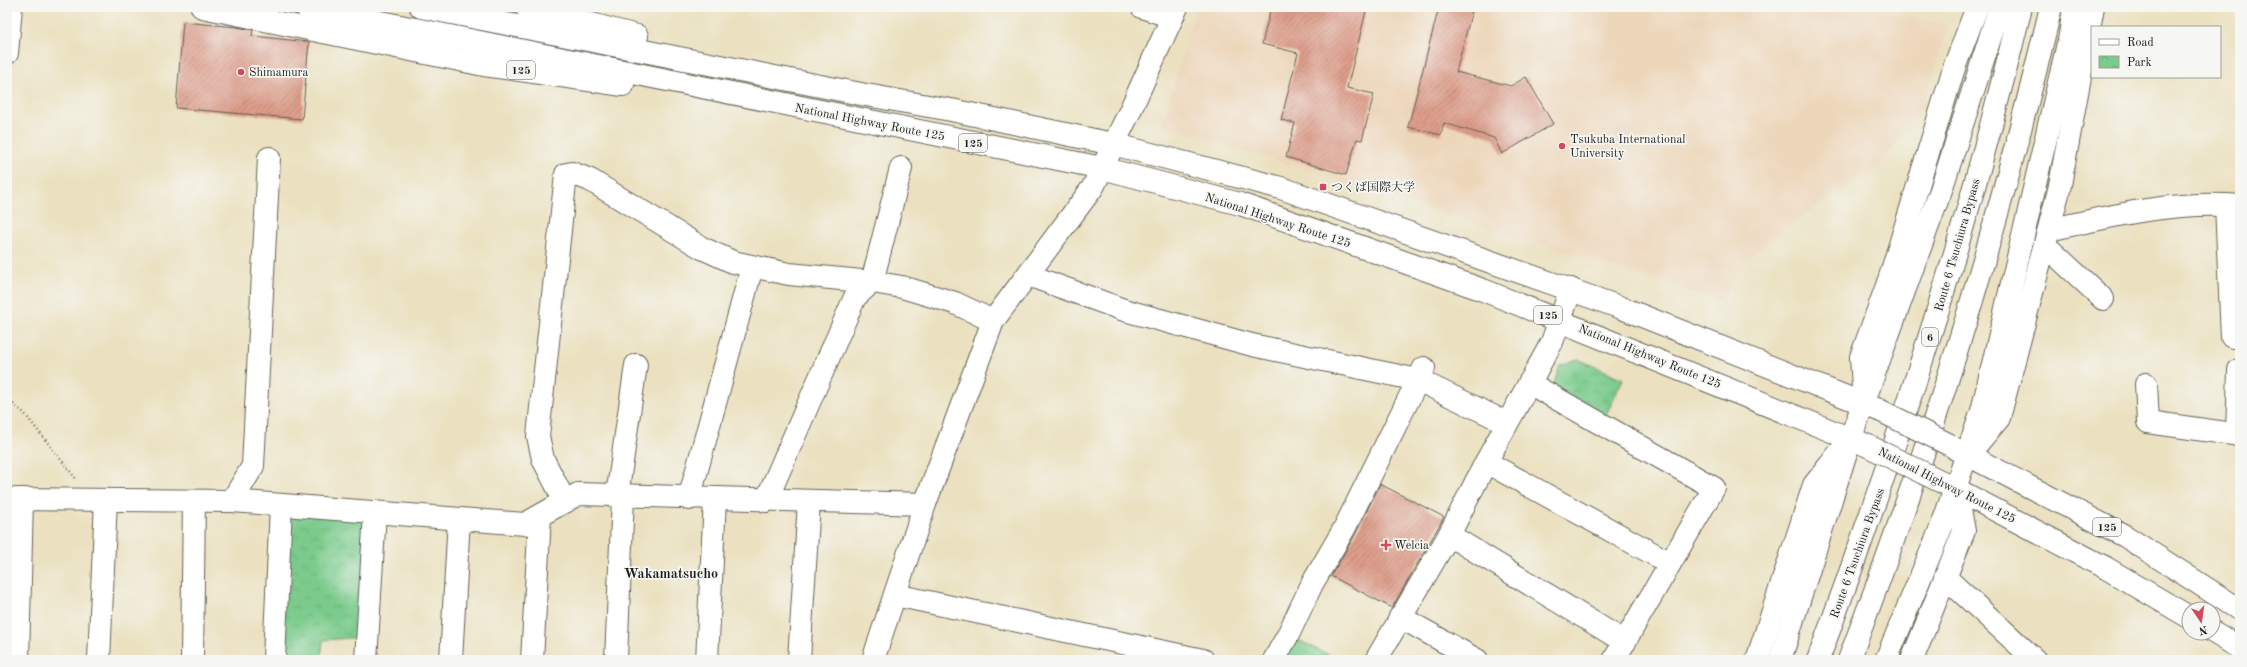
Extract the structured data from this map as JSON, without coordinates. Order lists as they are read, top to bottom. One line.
{"streets":{"main road":["125","National Highway Route 125","Route 6 Tsuchiura Bypass","6"]},"crossings":[["125","National Highway Route 125"]],"districts":["Wakamatsucho"],"places":{"other":["Shimamura","Tsukuba International University"],"transit":["つくば国際大学"],"health":["Welcia"]},"legend":["Road","Park"],"north":"bottom"}
